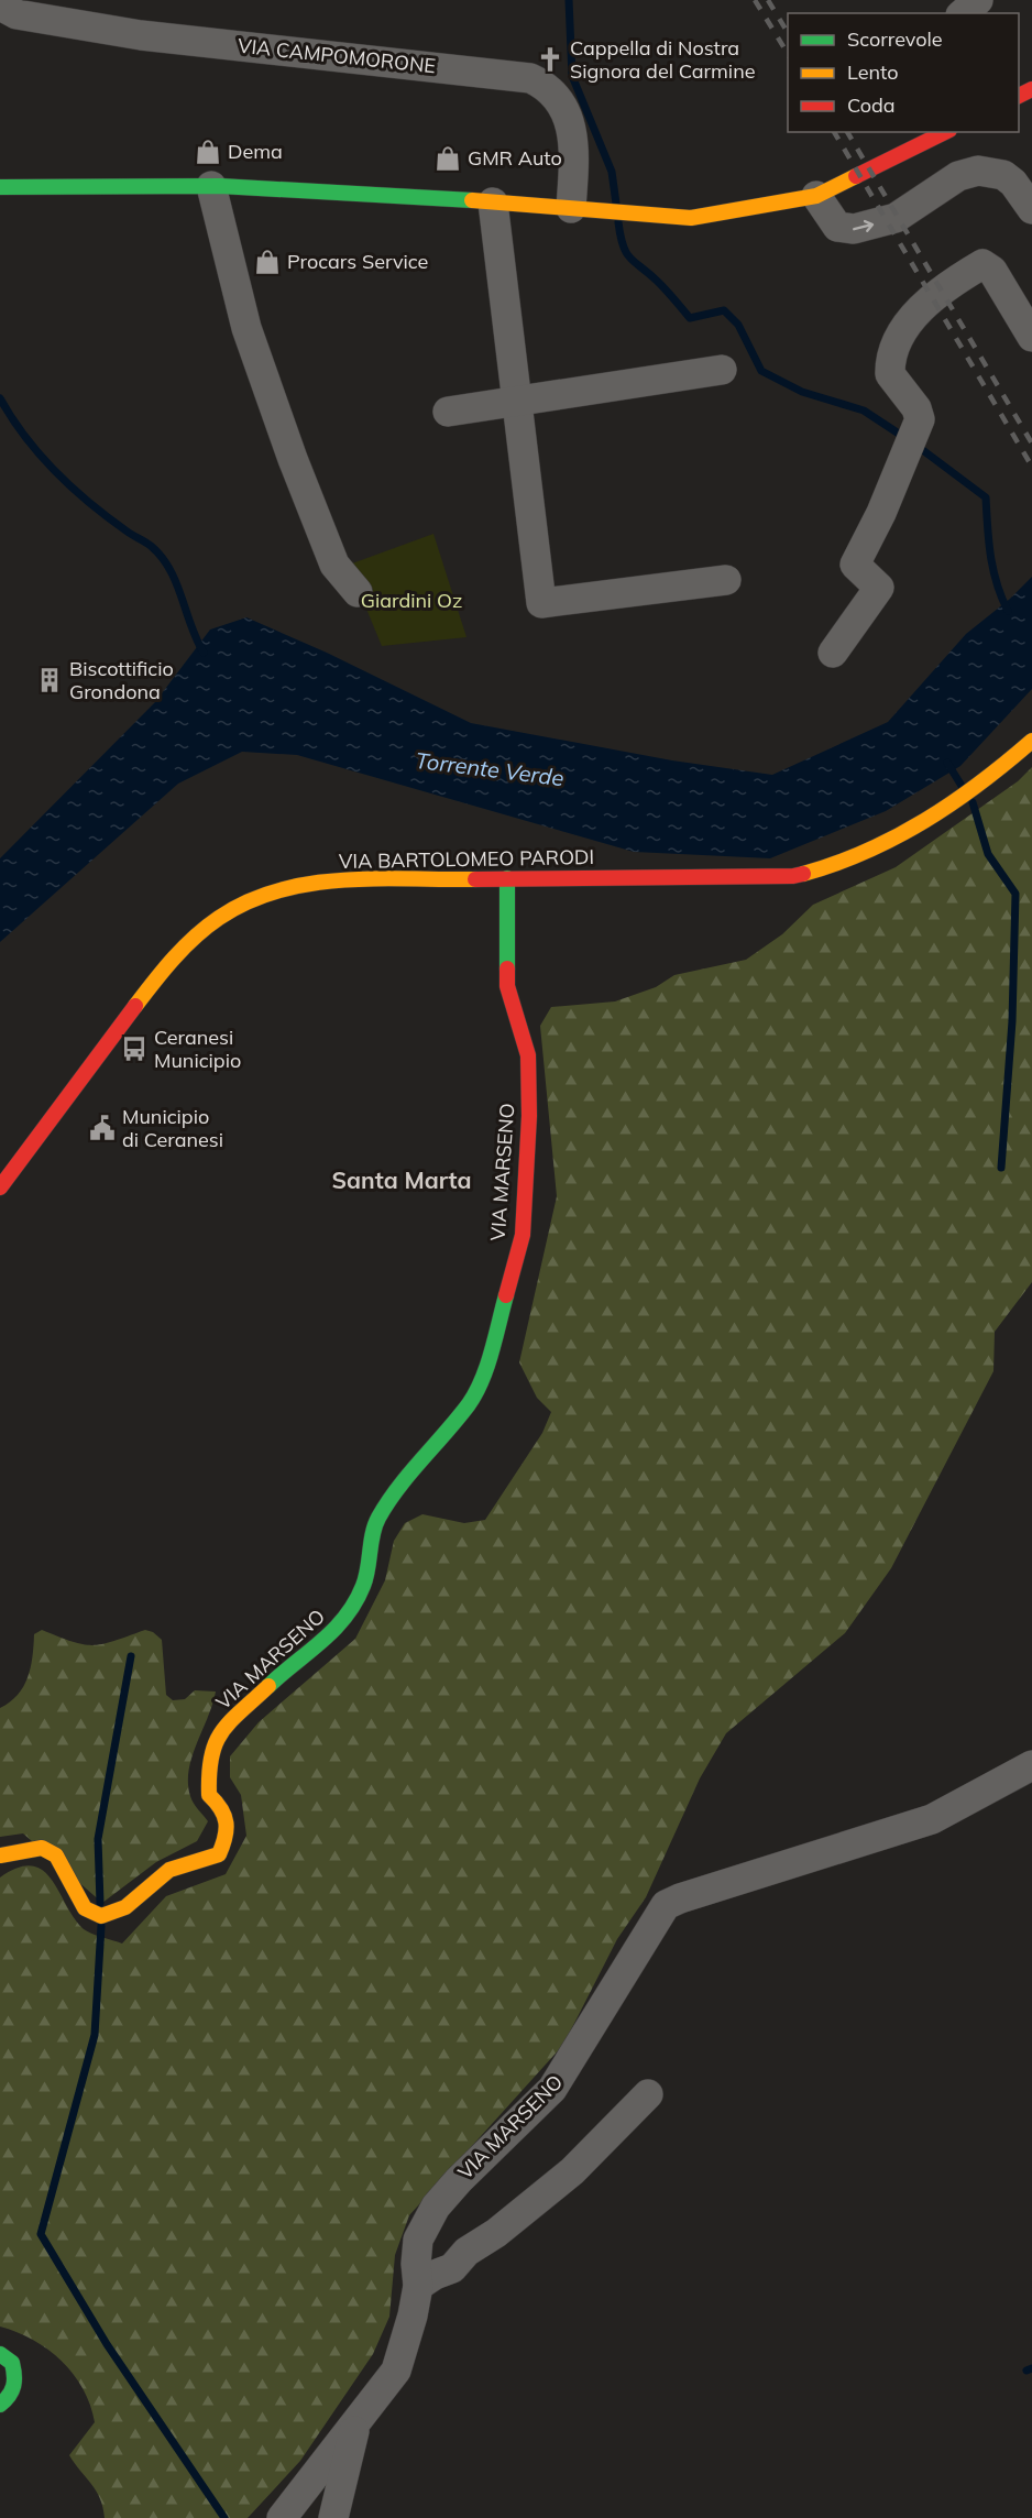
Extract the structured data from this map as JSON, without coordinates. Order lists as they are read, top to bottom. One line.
{"streets":{"main road":["VIA BARTOLOMEO PARODI","VIA MARSENO"],"street":["VIA CAMPOMORONE"]},"crossings":[["VIA BARTOLOMEO PARODI","VIA MARSENO"]],"districts":["Santa Marta"],"water":["Torrente Verde"],"parks":["Giardini Oz"],"places":{"church":["Cappella di Nostra Signora del Carmine"],"shop":["Dema","GMR Auto","Procars Service"],"building":["Biscottificio Grondona"],"bus stop":["Ceranesi Municipio"],"public building":["Municipio di Ceranesi"]},"legend":["Scorrevole","Lento","Coda"]}
